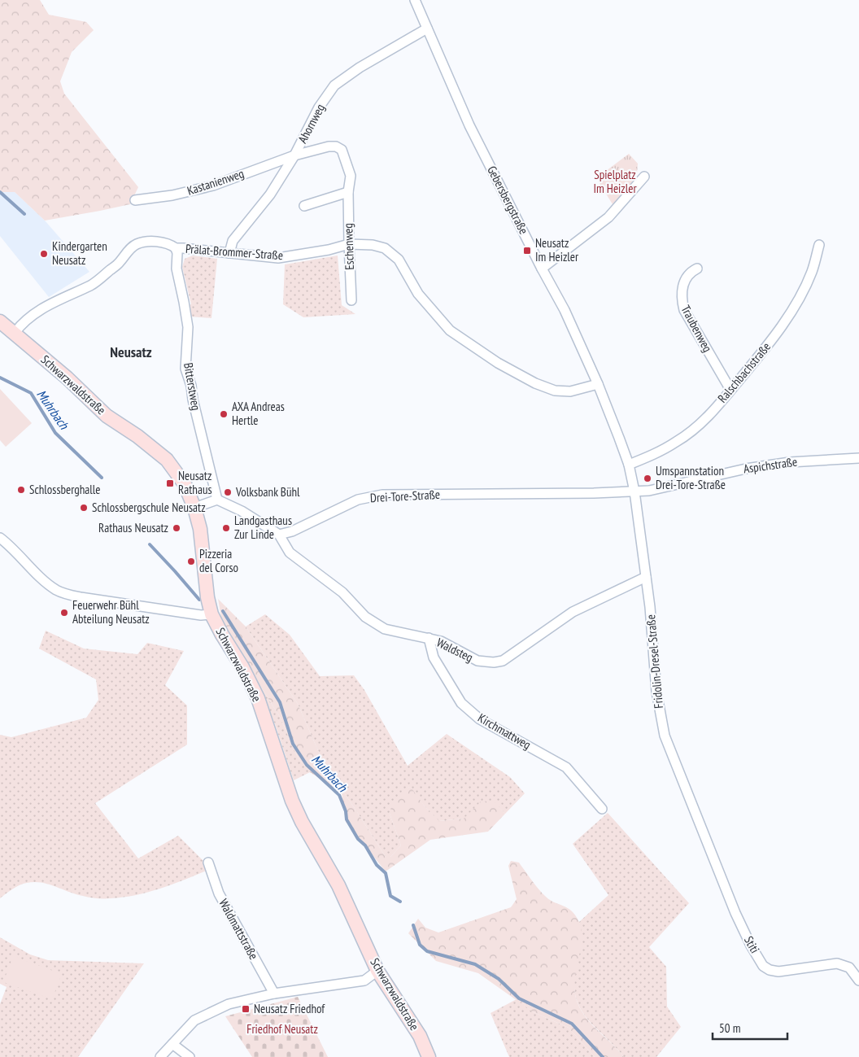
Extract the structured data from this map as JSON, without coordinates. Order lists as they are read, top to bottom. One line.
{"streets":{"main road":["Schwarzwaldstraße"],"street":["Ahornweg","Kastanienweg","Gebersbergstraße","Eschenweg","Prälat-Brommer-Straße","Traubenweg","Ralschbachstraße","Bitterstweg","Aspichstraße","Drei-Tore-Straße","Waldsteg","Fridolin-Dresel-Straße","Kirchmattweg","Waldmattstraße","Stiti"]},"crossings":[["Ahornweg","Kastanienweg"],["Ahornweg","Gebersbergstraße"],["Ahornweg","Eschenweg"],["Ahornweg","Prälat-Brommer-Straße"],["Kastanienweg","Eschenweg"],["Gebersbergstraße","Prälat-Brommer-Straße"],["Gebersbergstraße","Ralschbachstraße"],["Gebersbergstraße","Aspichstraße"],["Gebersbergstraße","Drei-Tore-Straße"],["Gebersbergstraße","Fridolin-Dresel-Straße"],["Eschenweg","Prälat-Brommer-Straße"],["Prälat-Brommer-Straße","Schwarzwaldstraße"],["Prälat-Brommer-Straße","Bitterstweg"],["Traubenweg","Ralschbachstraße"],["Aspichstraße","Drei-Tore-Straße"],["Aspichstraße","Fridolin-Dresel-Straße"],["Drei-Tore-Straße","Waldsteg"],["Drei-Tore-Straße","Fridolin-Dresel-Straße"],["Waldsteg","Fridolin-Dresel-Straße"],["Waldsteg","Kirchmattweg"],["Fridolin-Dresel-Straße","Stiti"]],"districts":["Neusatz"],"water":["Muhrbach"],"parks":["Spielplatz Im Heizler","Friedhof Neusatz"],"places":{"transit":["Neusatz Im Heizler","Neusatz Rathaus","Neusatz Friedhof"],"other":["Kindergarten Neusatz","AXA Andreas Hertle","Umspannstation Drei-Tore-Straße","Schlossberghalle","Volksbank Bühl","Schlossbergschule Neusatz","Rathaus Neusatz","Landgasthaus Zur Linde","Pizzeria del Corso","Feuerwehr Bühl Abteilung Neusatz"]},"scale_bar":"50 m"}
